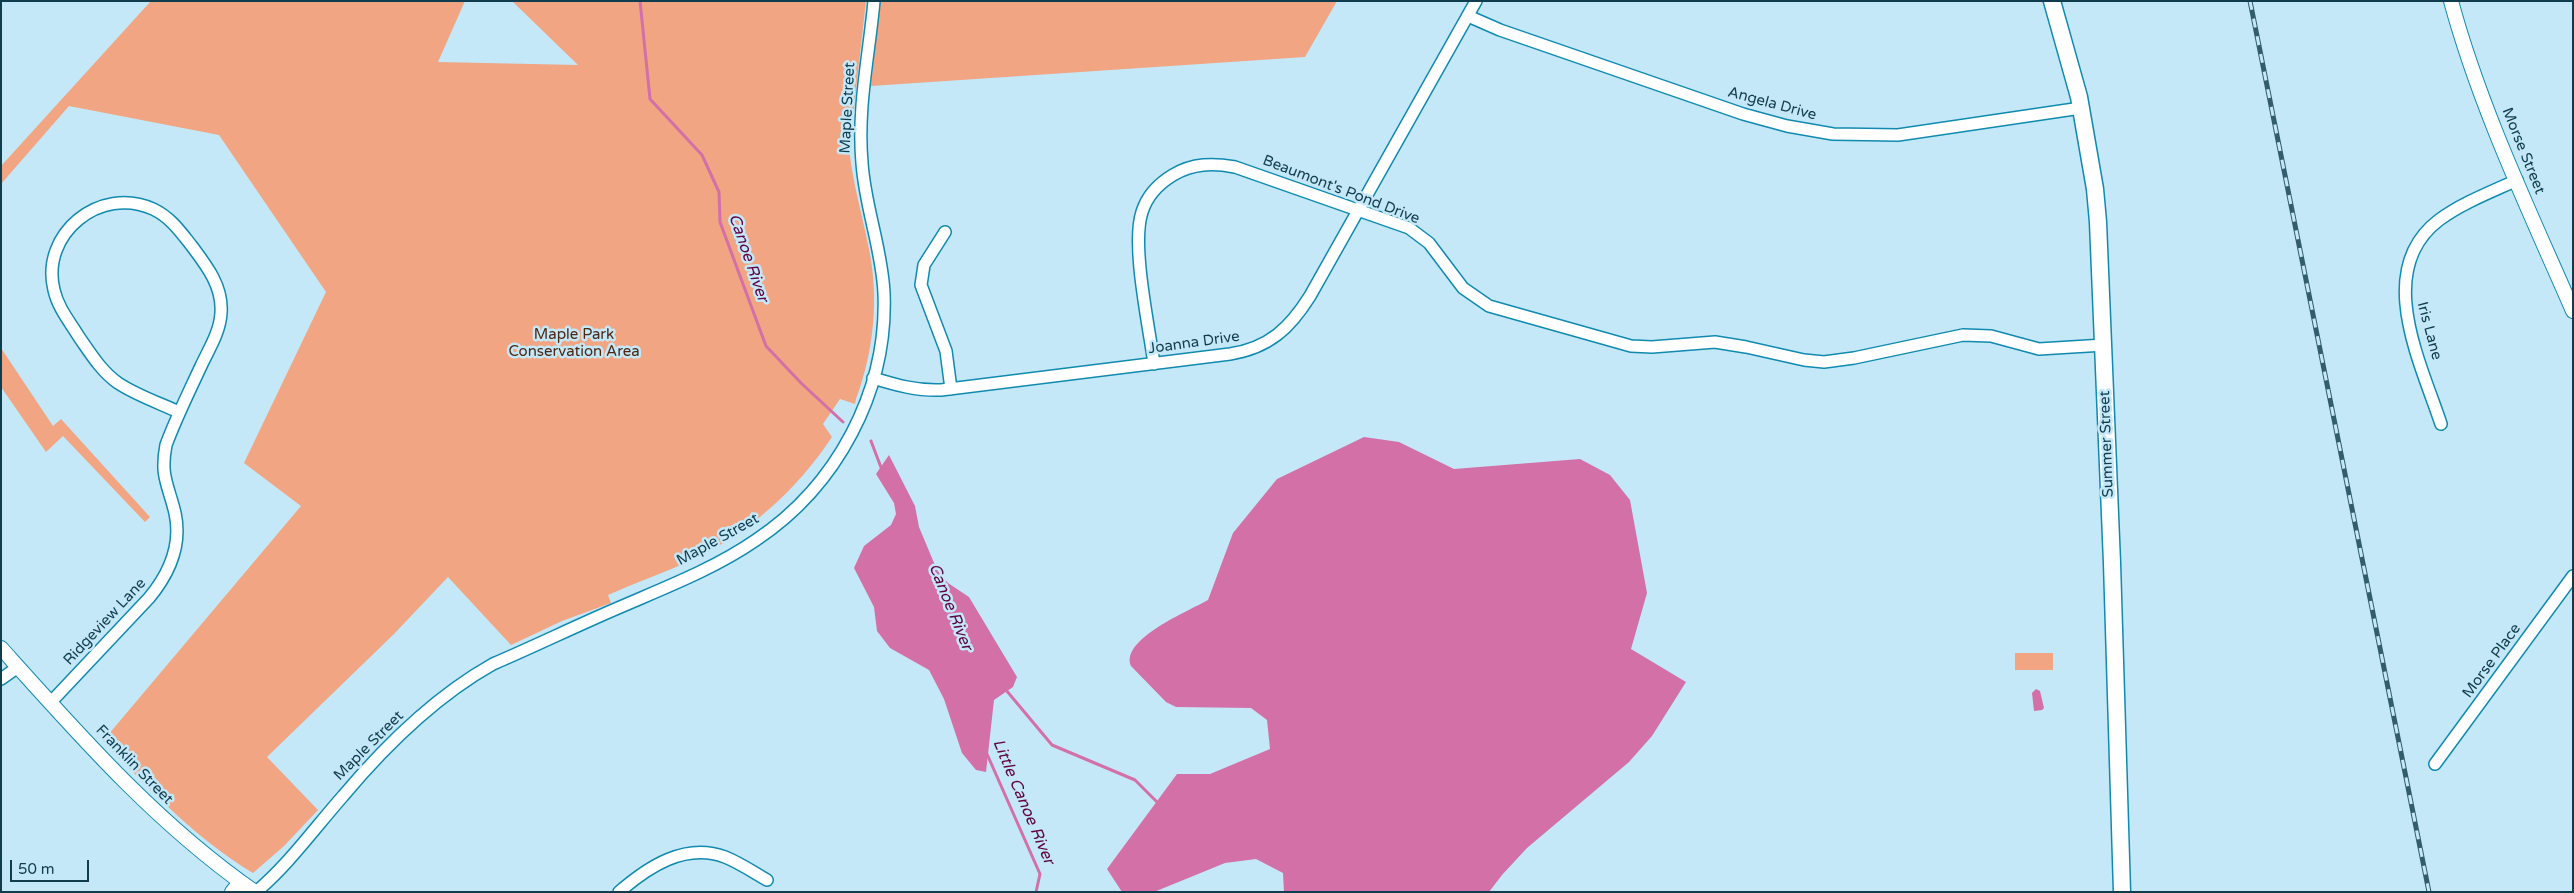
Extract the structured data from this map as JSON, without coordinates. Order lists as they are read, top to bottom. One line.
{"streets":{"main road":["Summer Street"],"street":["Angela Drive","Maple Street","Morse Street","Beaumont's Pond Drive","Iris Lane","Joanna Drive","Ridgeview Lane","Morse Place","Franklin Street"]},"crossings":[["Angela Drive","Joanna Drive"],["Angela Drive","Summer Street"],["Maple Street","Joanna Drive"],["Maple Street","Franklin Street"],["Morse Street","Iris Lane"],["Beaumont's Pond Drive","Joanna Drive"],["Beaumont's Pond Drive","Summer Street"],["Ridgeview Lane","Franklin Street"]],"water":["Canoe River","Little Canoe River"],"parks":["Maple Park Conservation Area"],"scale_bar":"50 m"}
